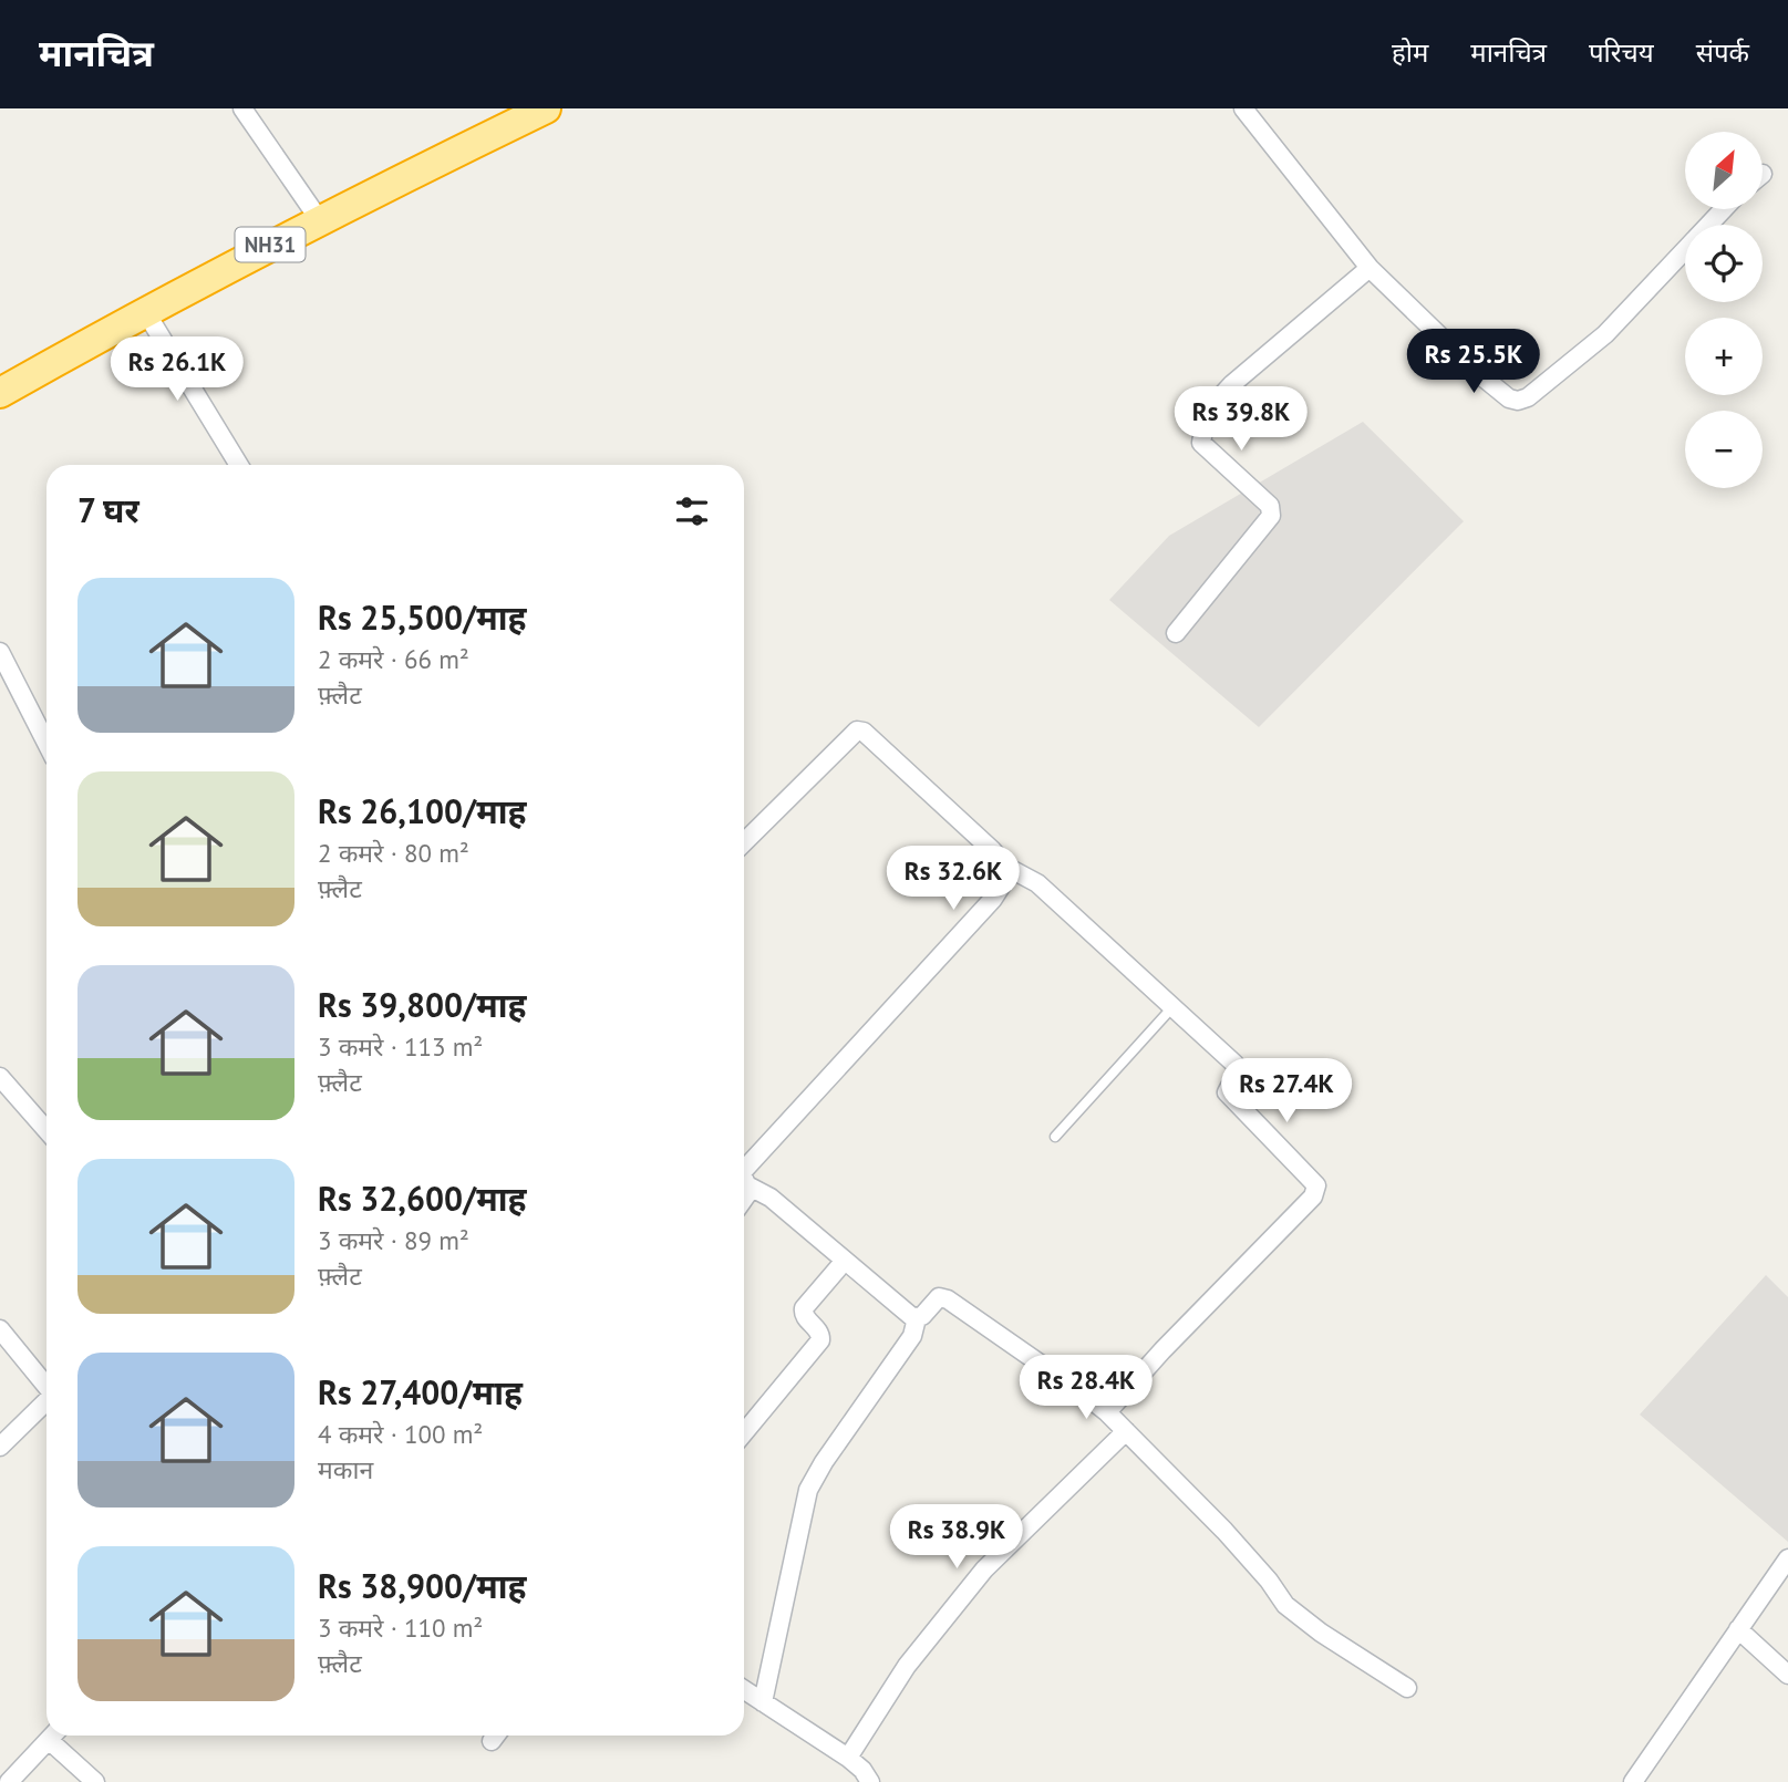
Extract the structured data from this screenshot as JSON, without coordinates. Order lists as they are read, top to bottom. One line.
{"streets":{"highway":["NH31"]},"north":"top right","page":{"header":"मानचित्र","nav":["होम","मानचित्र","परिचय","संपर्क"],"map_buttons":["+","−"],"price":["Rs 25.5K","Rs 26.1K","Rs 39.8K","Rs 32.6K","Rs 27.4K","Rs 28.4K","Rs 38.9K"],"heading":"7 घर","list":[{"name":"Rs 25,500/माह","note":"2 कमरे · 66 m² · फ़्लैट"},{"name":"Rs 26,100/माह","note":"2 कमरे · 80 m² · फ़्लैट"},{"name":"Rs 39,800/माह","note":"3 कमरे · 113 m² · फ़्लैट"},{"name":"Rs 32,600/माह","note":"3 कमरे · 89 m² · फ़्लैट"},{"name":"Rs 27,400/माह","note":"4 कमरे · 100 m² · मकान"},{"name":"Rs 38,900/माह","note":"3 कमरे · 110 m² · फ़्लैट"}]}}
